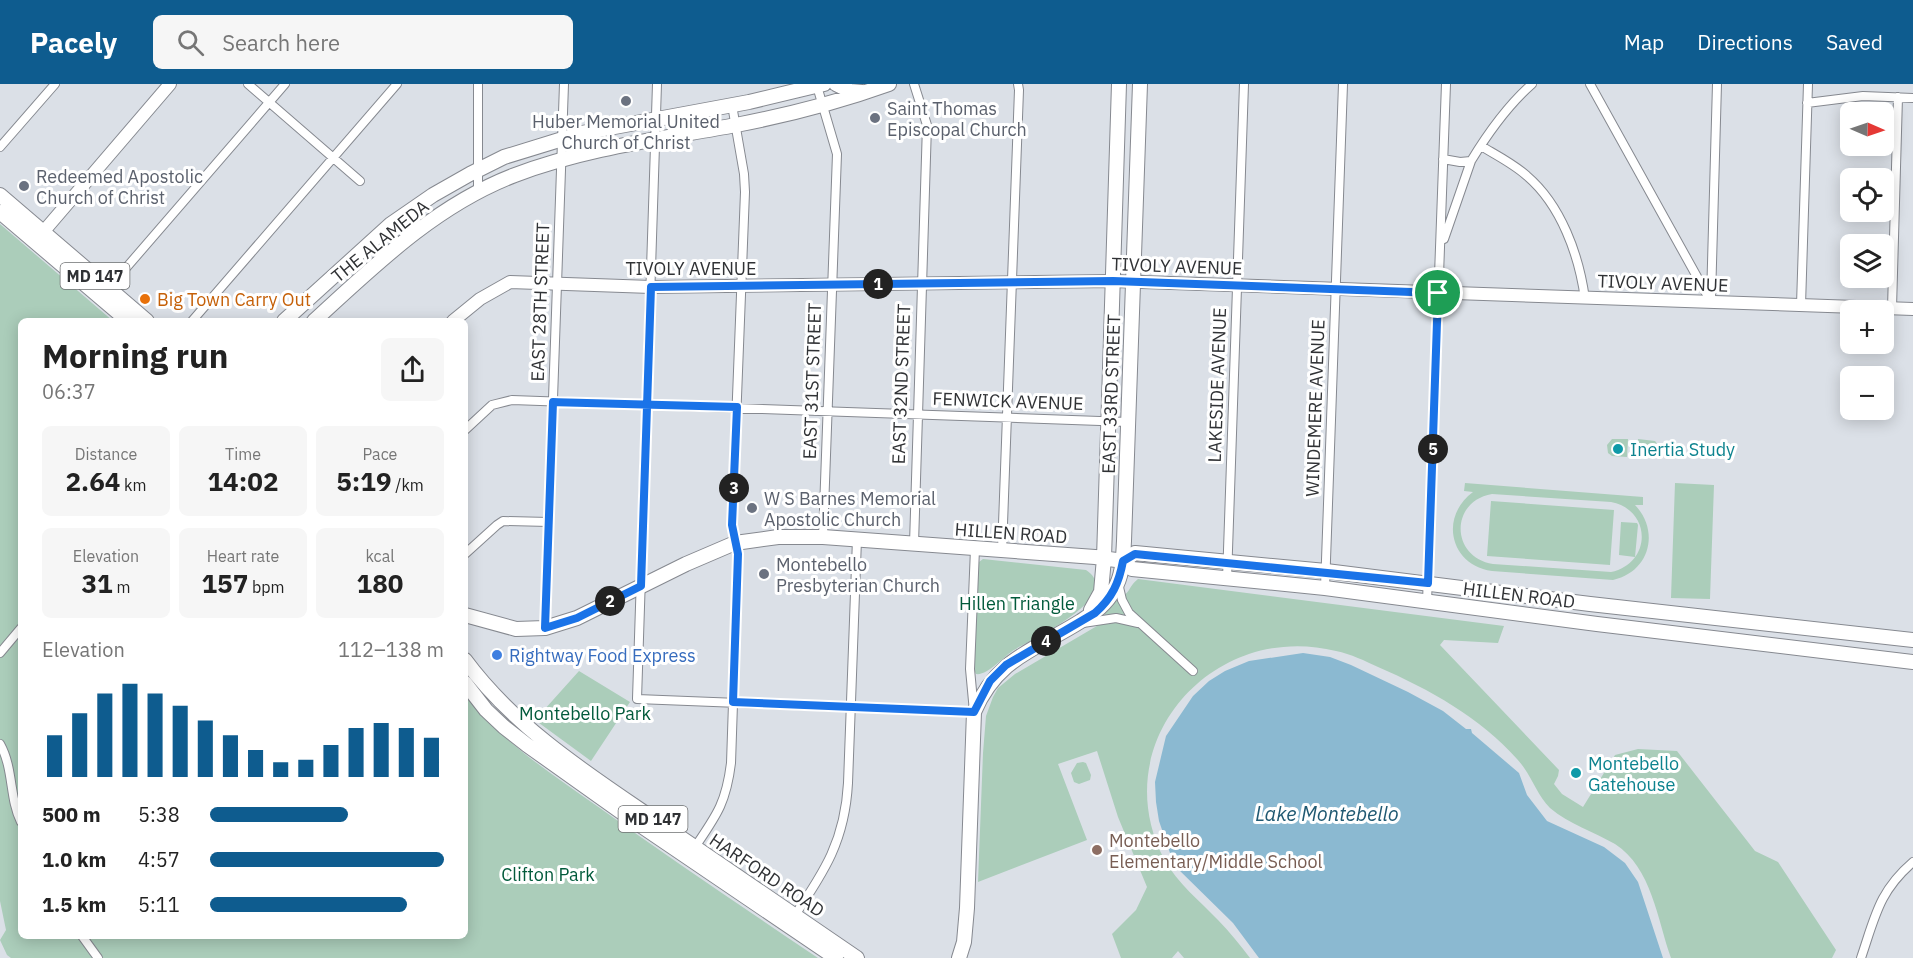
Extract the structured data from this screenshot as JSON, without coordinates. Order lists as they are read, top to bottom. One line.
{"streets":{"main road":["THE ALAMEDA","MD 147","EAST 33RD STREET","HILLEN ROAD","HARFORD ROAD"],"street":["TIVOLY AVENUE","EAST 28TH STREET","EAST 31ST STREET","EAST 32ND STREET","LAKESIDE AVENUE","FENWICK AVENUE","WINDEMERE AVENUE"]},"crossings":[["THE ALAMEDA","EAST 28TH STREET"],["THE ALAMEDA","EAST 31ST STREET"],["TIVOLY AVENUE","EAST 28TH STREET"],["TIVOLY AVENUE","EAST 31ST STREET"],["TIVOLY AVENUE","EAST 32ND STREET"],["TIVOLY AVENUE","LAKESIDE AVENUE"],["TIVOLY AVENUE","EAST 33RD STREET"],["TIVOLY AVENUE","WINDEMERE AVENUE"],["EAST 28TH STREET","FENWICK AVENUE"],["EAST 28TH STREET","HILLEN ROAD"],["EAST 31ST STREET","FENWICK AVENUE"],["EAST 31ST STREET","HILLEN ROAD"],["EAST 32ND STREET","FENWICK AVENUE"],["EAST 32ND STREET","HILLEN ROAD"],["LAKESIDE AVENUE","HILLEN ROAD"],["EAST 33RD STREET","FENWICK AVENUE"],["EAST 33RD STREET","HILLEN ROAD"],["WINDEMERE AVENUE","HILLEN ROAD"]],"water":["Lake Montebello"],"parks":["Hillen Triangle","Montebello Park","Clifton Park"],"places":["Huber Memorial United Church of Christ","Saint Thomas Episcopal Church","Redeemed Apostolic Church of Christ","Big Town Carry Out","Inertia Study","W S Barnes Memorial Apostolic Church","Montebello Presbyterian Church","Rightway Food Express","Montebello Gatehouse","Montebello Elementary/Middle School"],"north":"right","page":{"header":"Pacely","search":"Search here","nav":["Map","Directions","Saved"],"map_buttons":["+","−"],"pins":["1","5","3","2","4"],"heading":["Morning run","06:37"],"stats":[["Distance","2.64 km"],["Time","14:02"],["Pace","5:19 /km"],["Elevation","31 m"],["Heart rate","157 bpm"],["kcal","180"]],"chart":["Elevation","112–138 m"],"list":[{"name":"500 m","note":"5:38"},{"name":"1.0 km","note":"4:57"},{"name":"1.5 km","note":"5:11"}]}}
